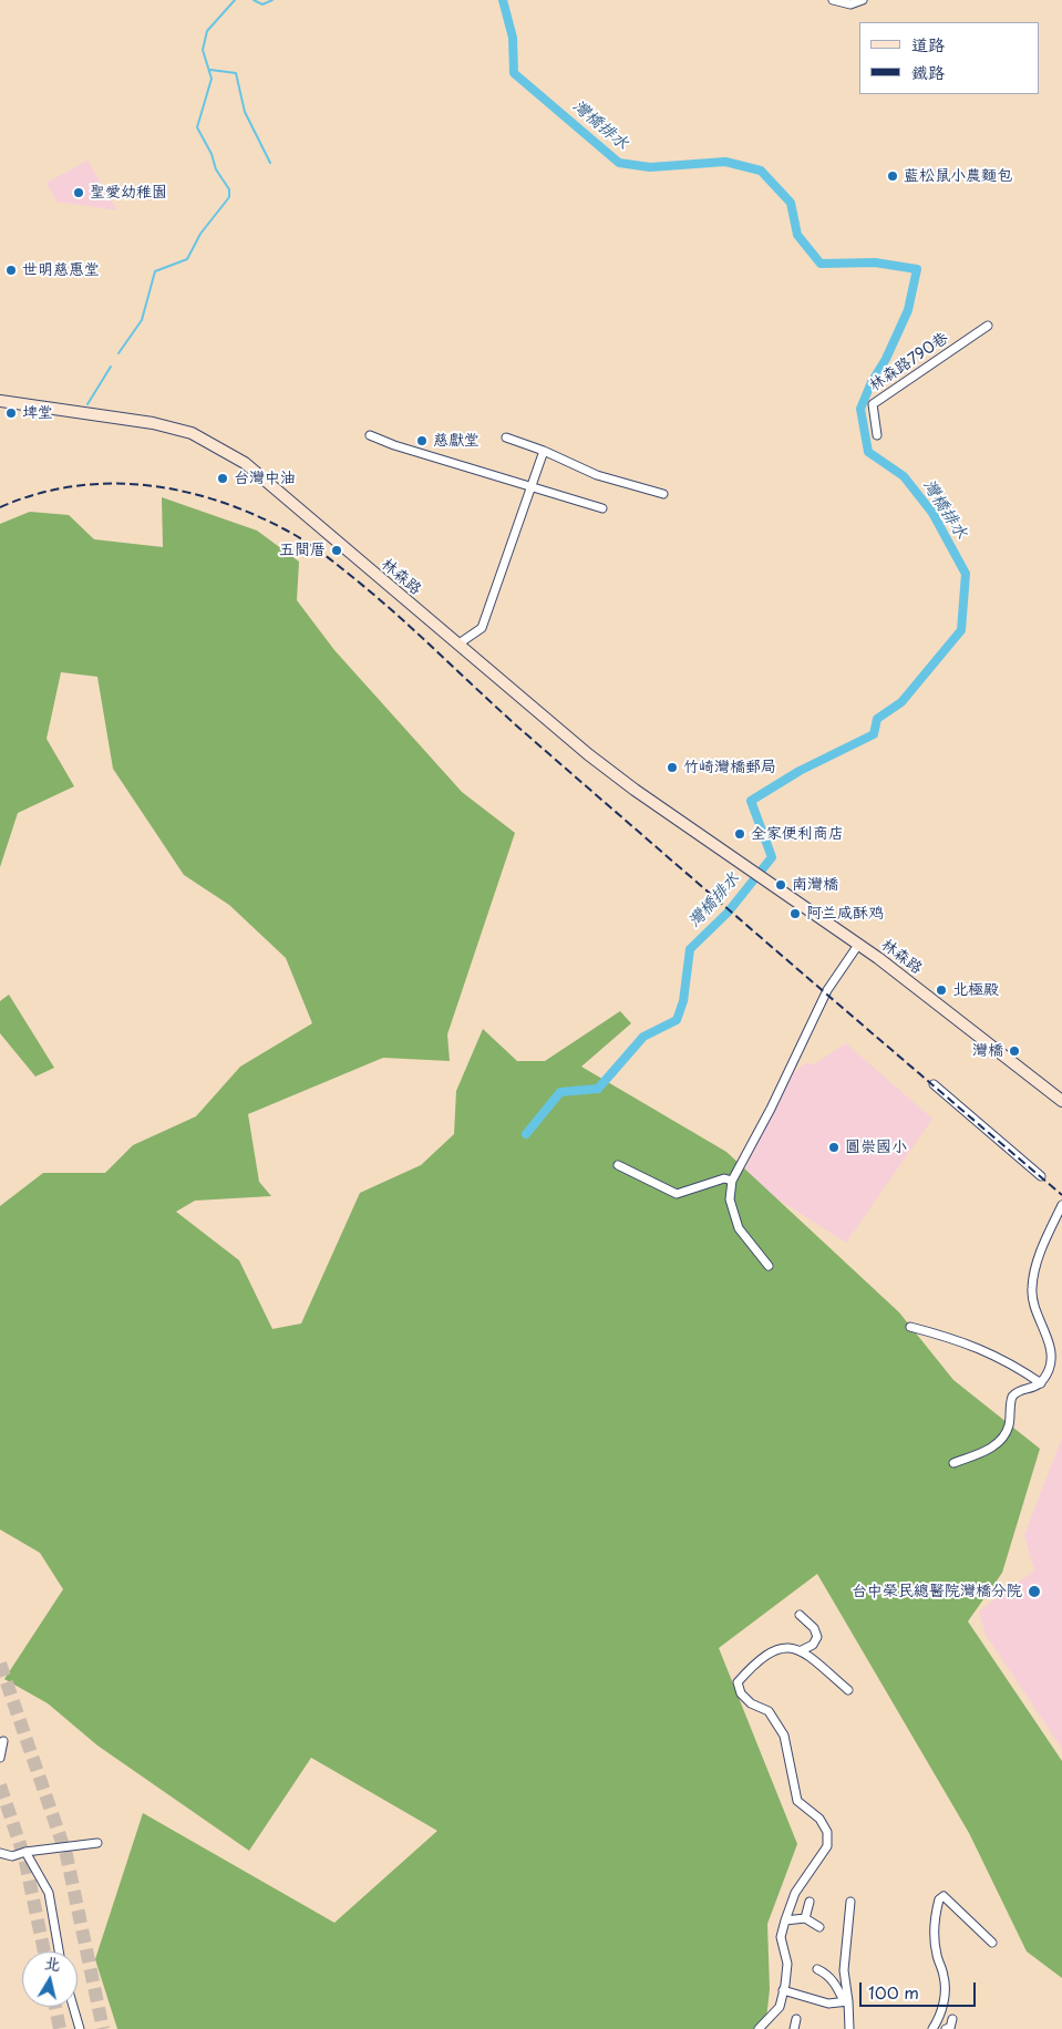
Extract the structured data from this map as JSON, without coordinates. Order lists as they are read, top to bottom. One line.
{"streets":{"main road":["林森路"],"street":["林森路790巷"]},"water":["灣橋排水"],"places":["藍松鼠小農麵包","聖愛幼稚園","世明慈惠堂","埤堂","慈獻堂","台灣中油","五間厝","竹崎灣橋郵局","全家便利商店","南灣橋","阿兰咸酥鸡","北極殿","灣橋","圓崇國小","台中榮民總醫院灣橋分院"],"legend":["道路","鐵路"],"scale_bar":"100 m","north":"top"}
